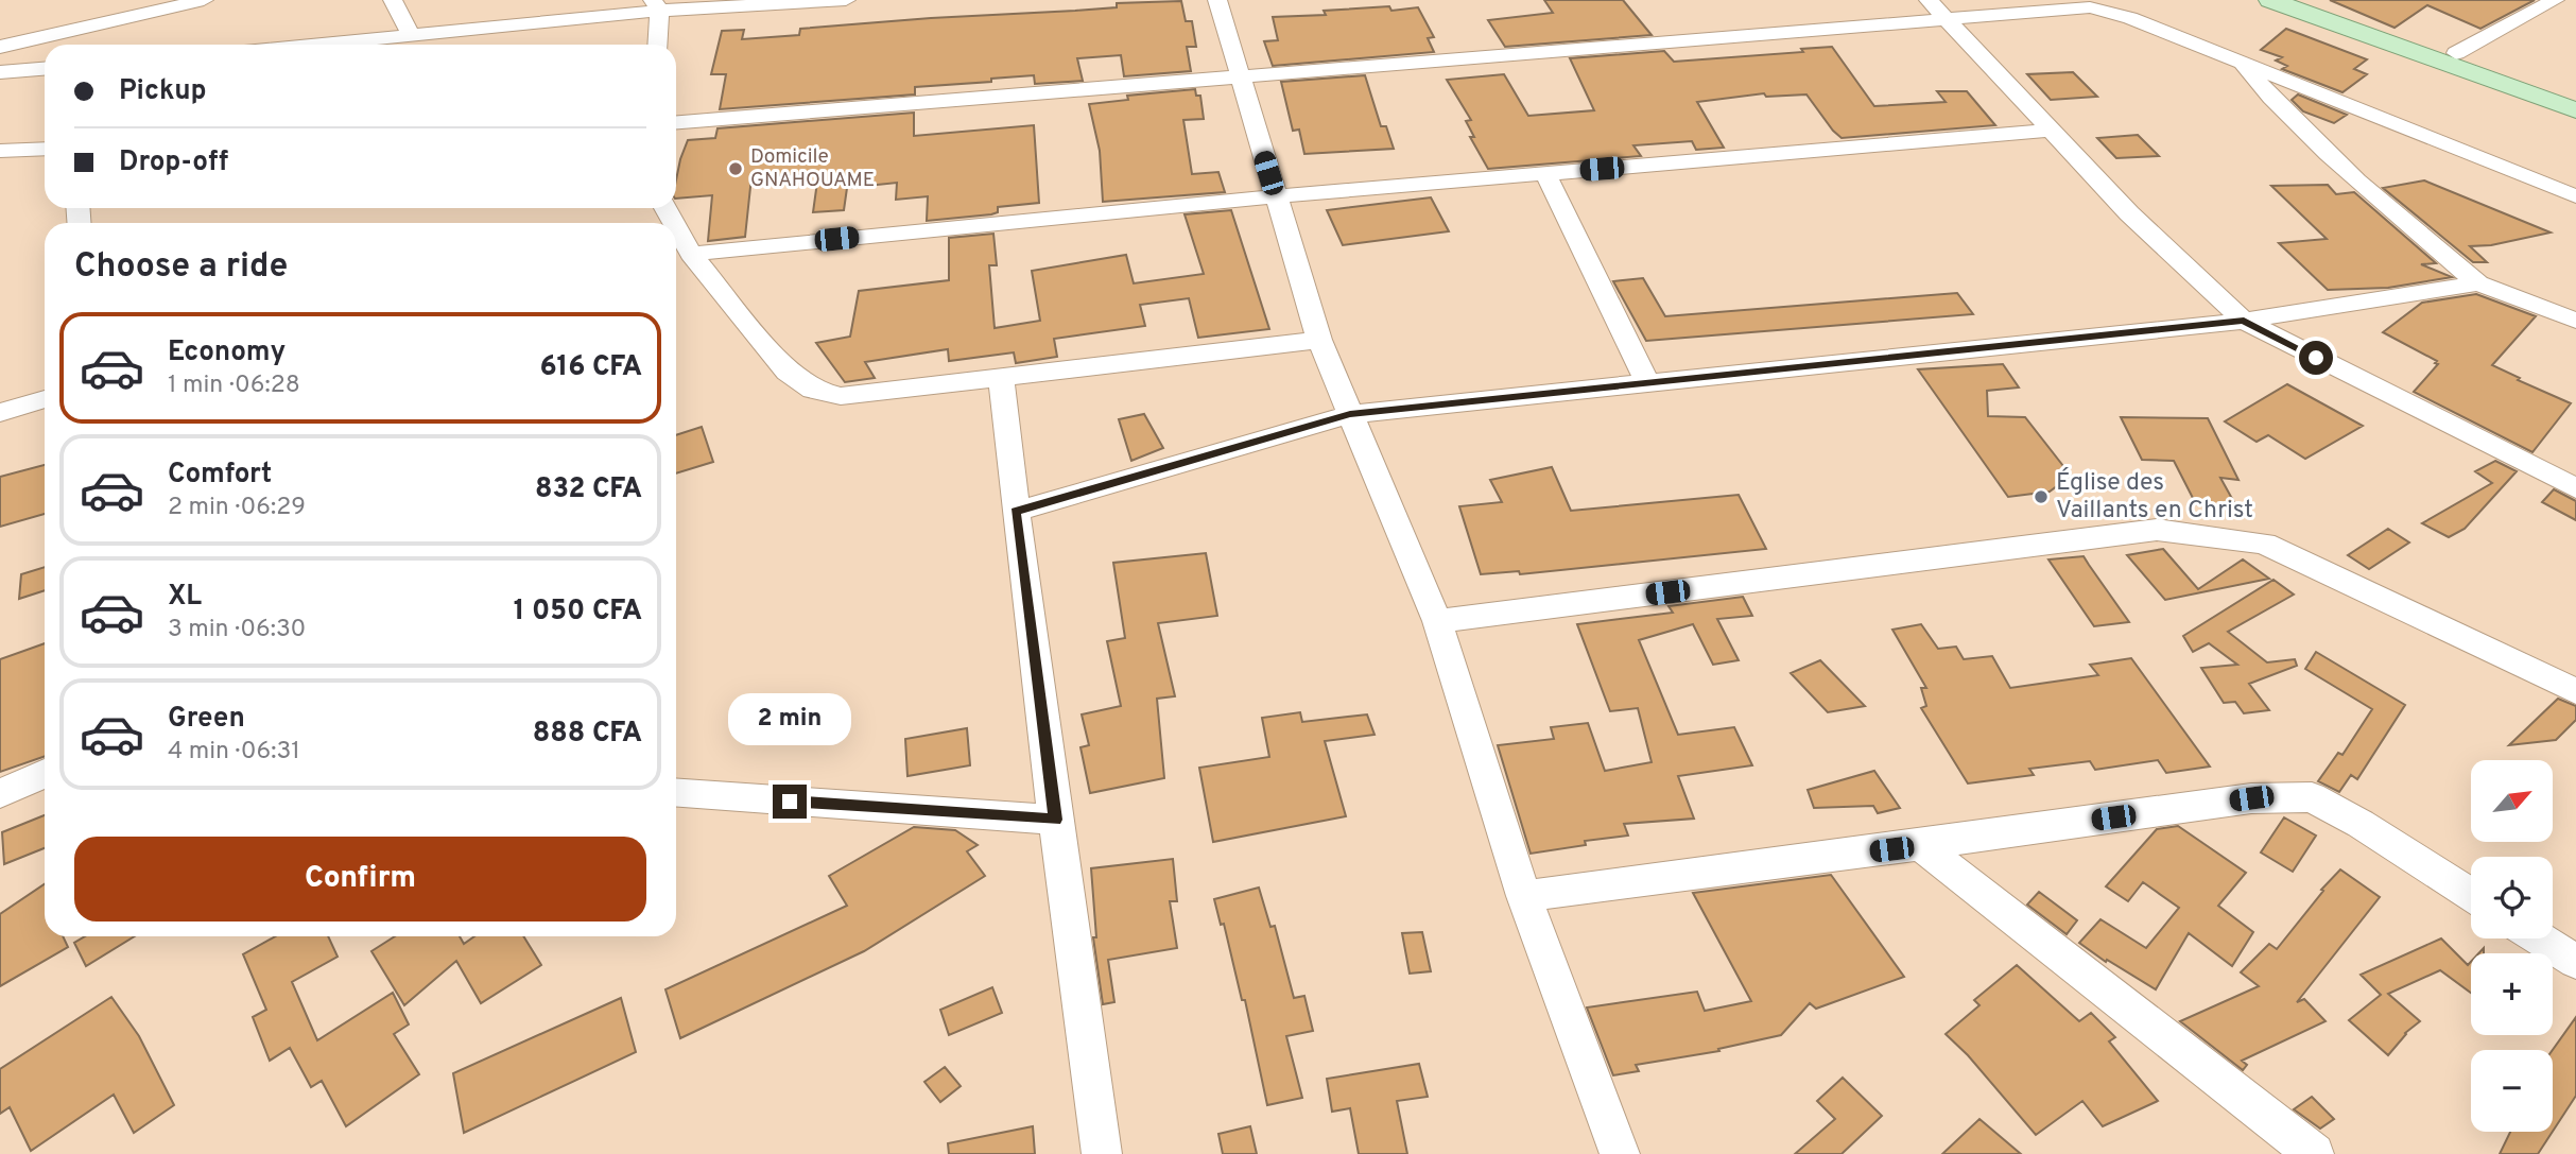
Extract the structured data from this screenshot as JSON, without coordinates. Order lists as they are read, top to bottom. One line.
{"places":["Domicile GNAHOUAME","Église des Vaillants en Christ"],"north":"top right","page":{"banner":["Pickup","Drop-off"],"heading":"Choose a ride","list":[{"name":"Economy","note":"1 min · 06:28","value":"616 CFA"},{"name":"Comfort","note":"2 min · 06:29","value":"832 CFA"},{"name":"XL","note":"3 min · 06:30","value":"1 050 CFA"},{"name":"Green","note":"4 min · 06:31","value":"888 CFA"}],"bubble":"2 min","map_buttons":["+","−"],"buttons":"Confirm"}}
